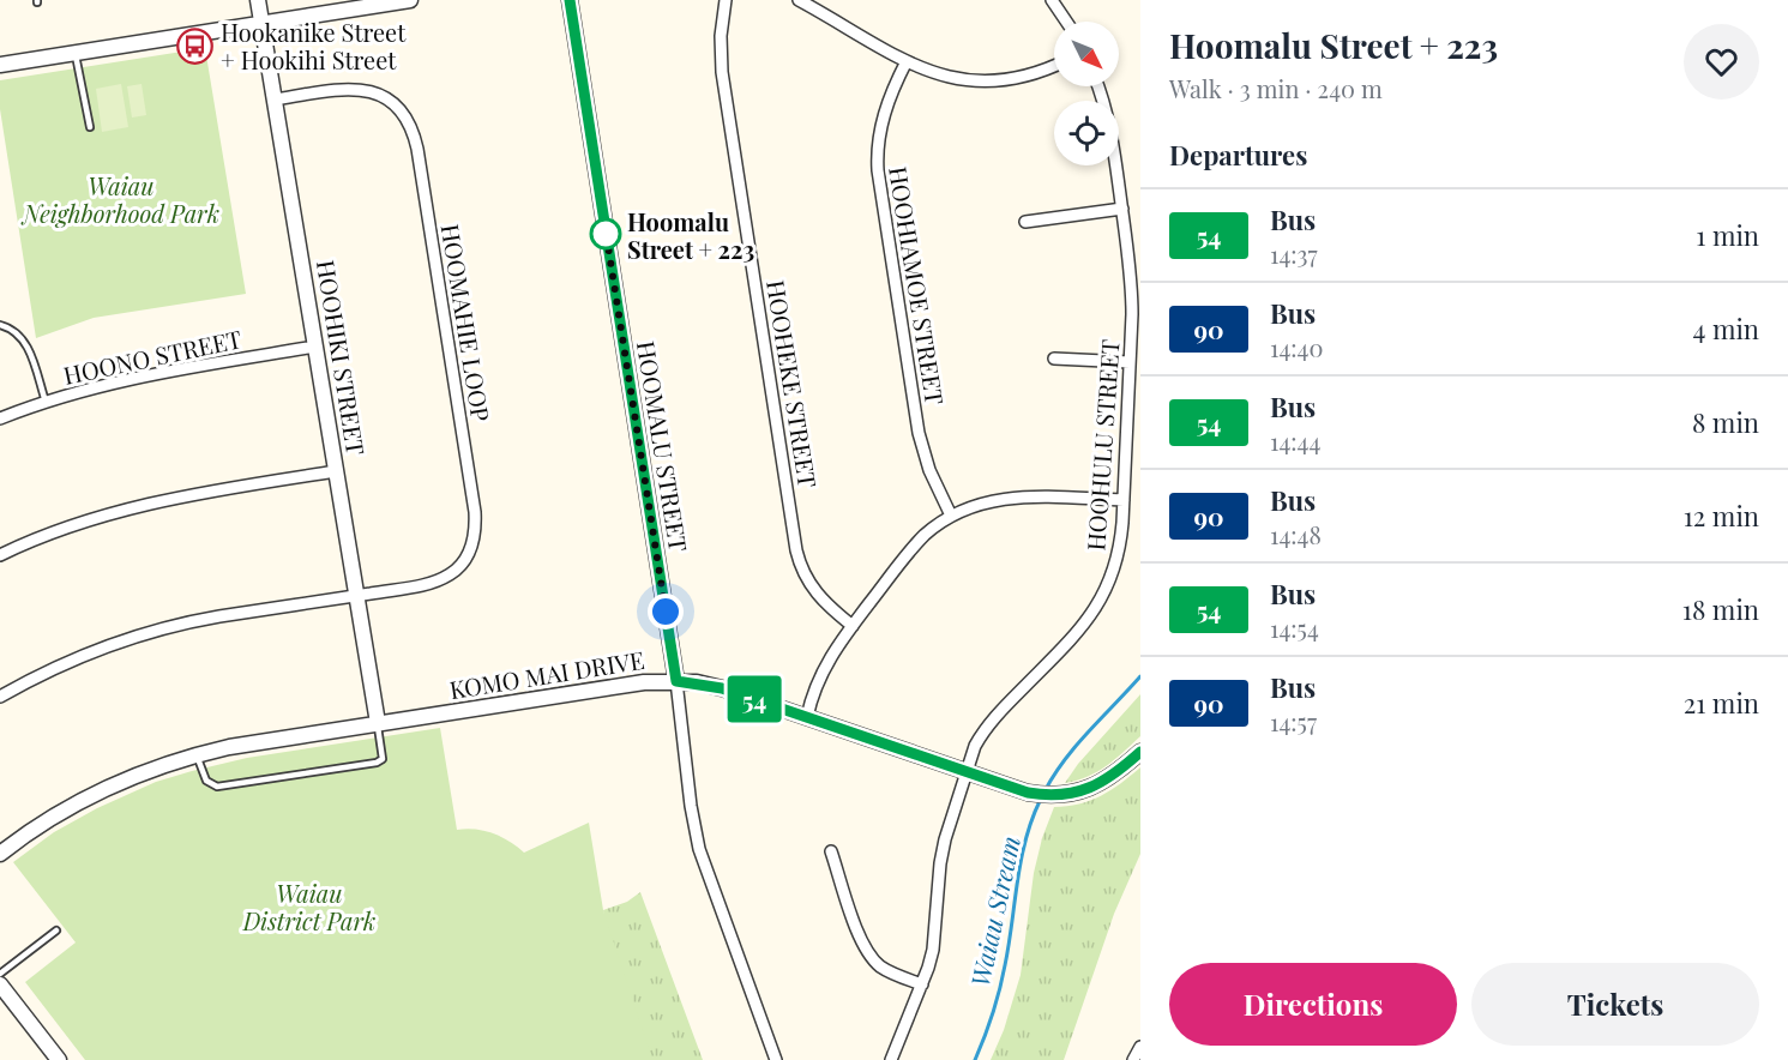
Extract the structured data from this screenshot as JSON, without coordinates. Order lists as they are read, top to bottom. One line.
{"streets":{"street":["HOOHIAMOE STREET","HOOMAHIE LOOP","HOONO STREET","HOOHIKI STREET","HOOHEKE STREET","HOOHULU STREET","HOOMALU STREET","KOMO MAI DRIVE"]},"crossings":[["HOOMAHIE LOOP","HOOHIKI STREET"],["HOONO STREET","HOOHIKI STREET"],["HOOHIKI STREET","KOMO MAI DRIVE"],["HOOHULU STREET","KOMO MAI DRIVE"],["HOOMALU STREET","KOMO MAI DRIVE"]],"water":["Waiau Stream"],"parks":["Waiau Neighborhood Park","Waiau District Park"],"places":{"bus stop":["Hookanike Street + Hookihi Street"],"other":["Hoomalu Street + 223"]},"lines":["bus line 54"],"north":"bottom right","page":{"on_map":"54","heading":[["Hoomalu Street + 223","Walk · 3 min · 240 m"],"Departures"],"list":[{"mark":"54","name":"Bus","note":"14:37","value":"1 min"},{"mark":"90","name":"Bus","note":"14:40","value":"4 min"},{"mark":"54","name":"Bus","note":"14:44","value":"8 min"},{"mark":"90","name":"Bus","note":"14:48","value":"12 min"},{"mark":"54","name":"Bus","note":"14:54","value":"18 min"},{"mark":"90","name":"Bus","note":"14:57","value":"21 min"}],"buttons":["Directions","Tickets"]}}
